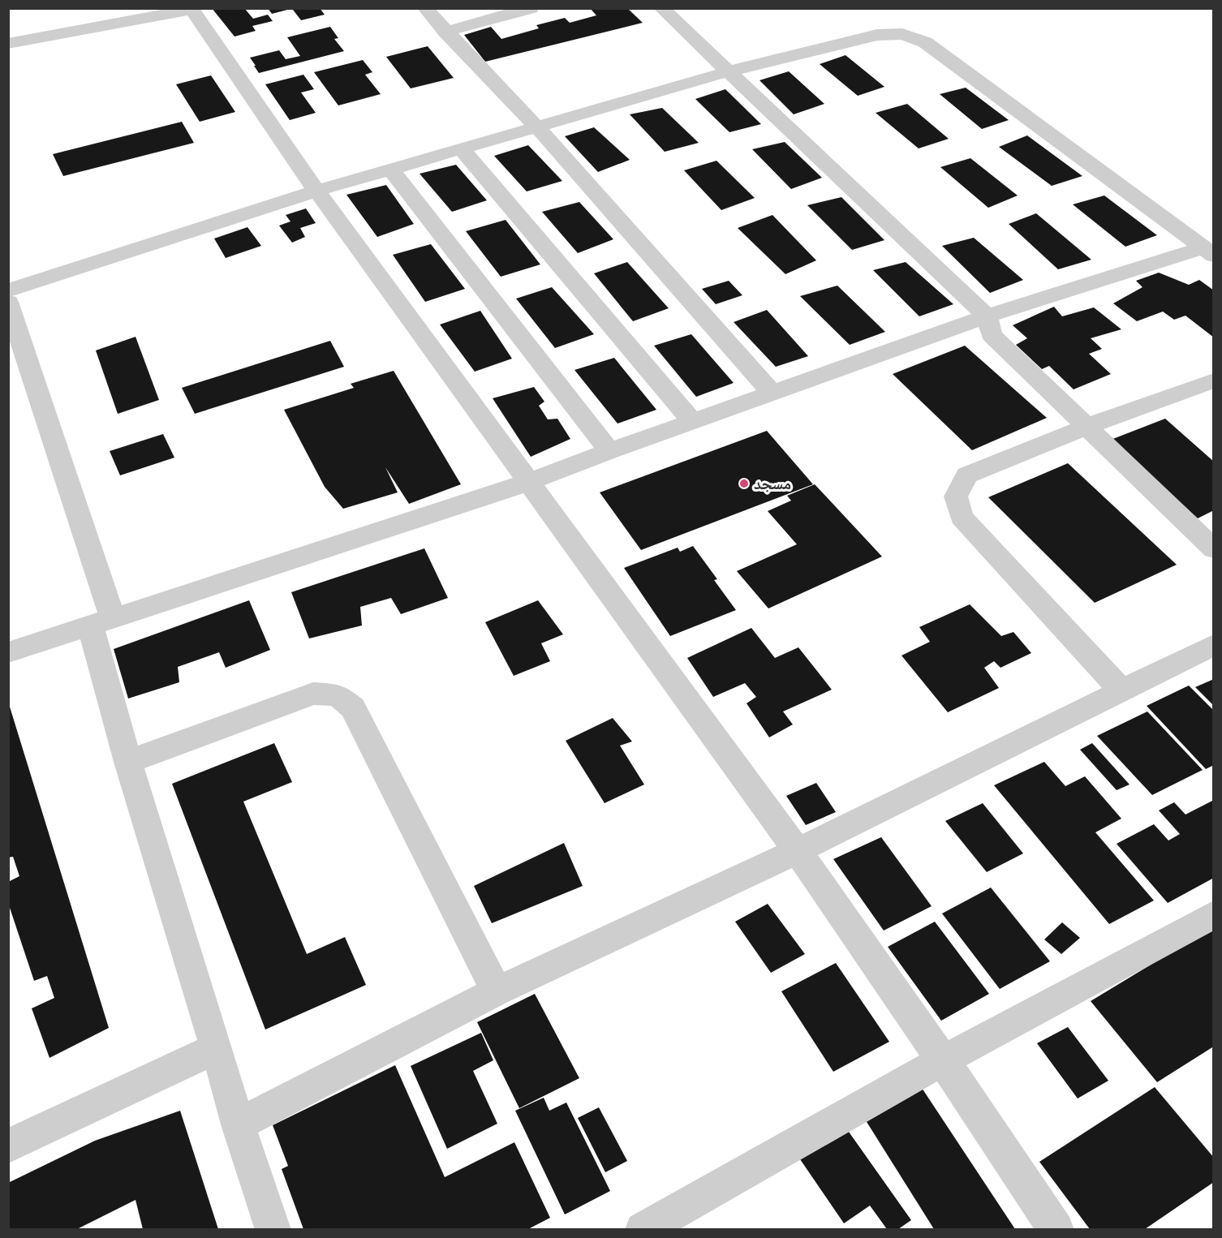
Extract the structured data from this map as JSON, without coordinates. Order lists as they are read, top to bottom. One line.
{"places":["مسجد"]}
